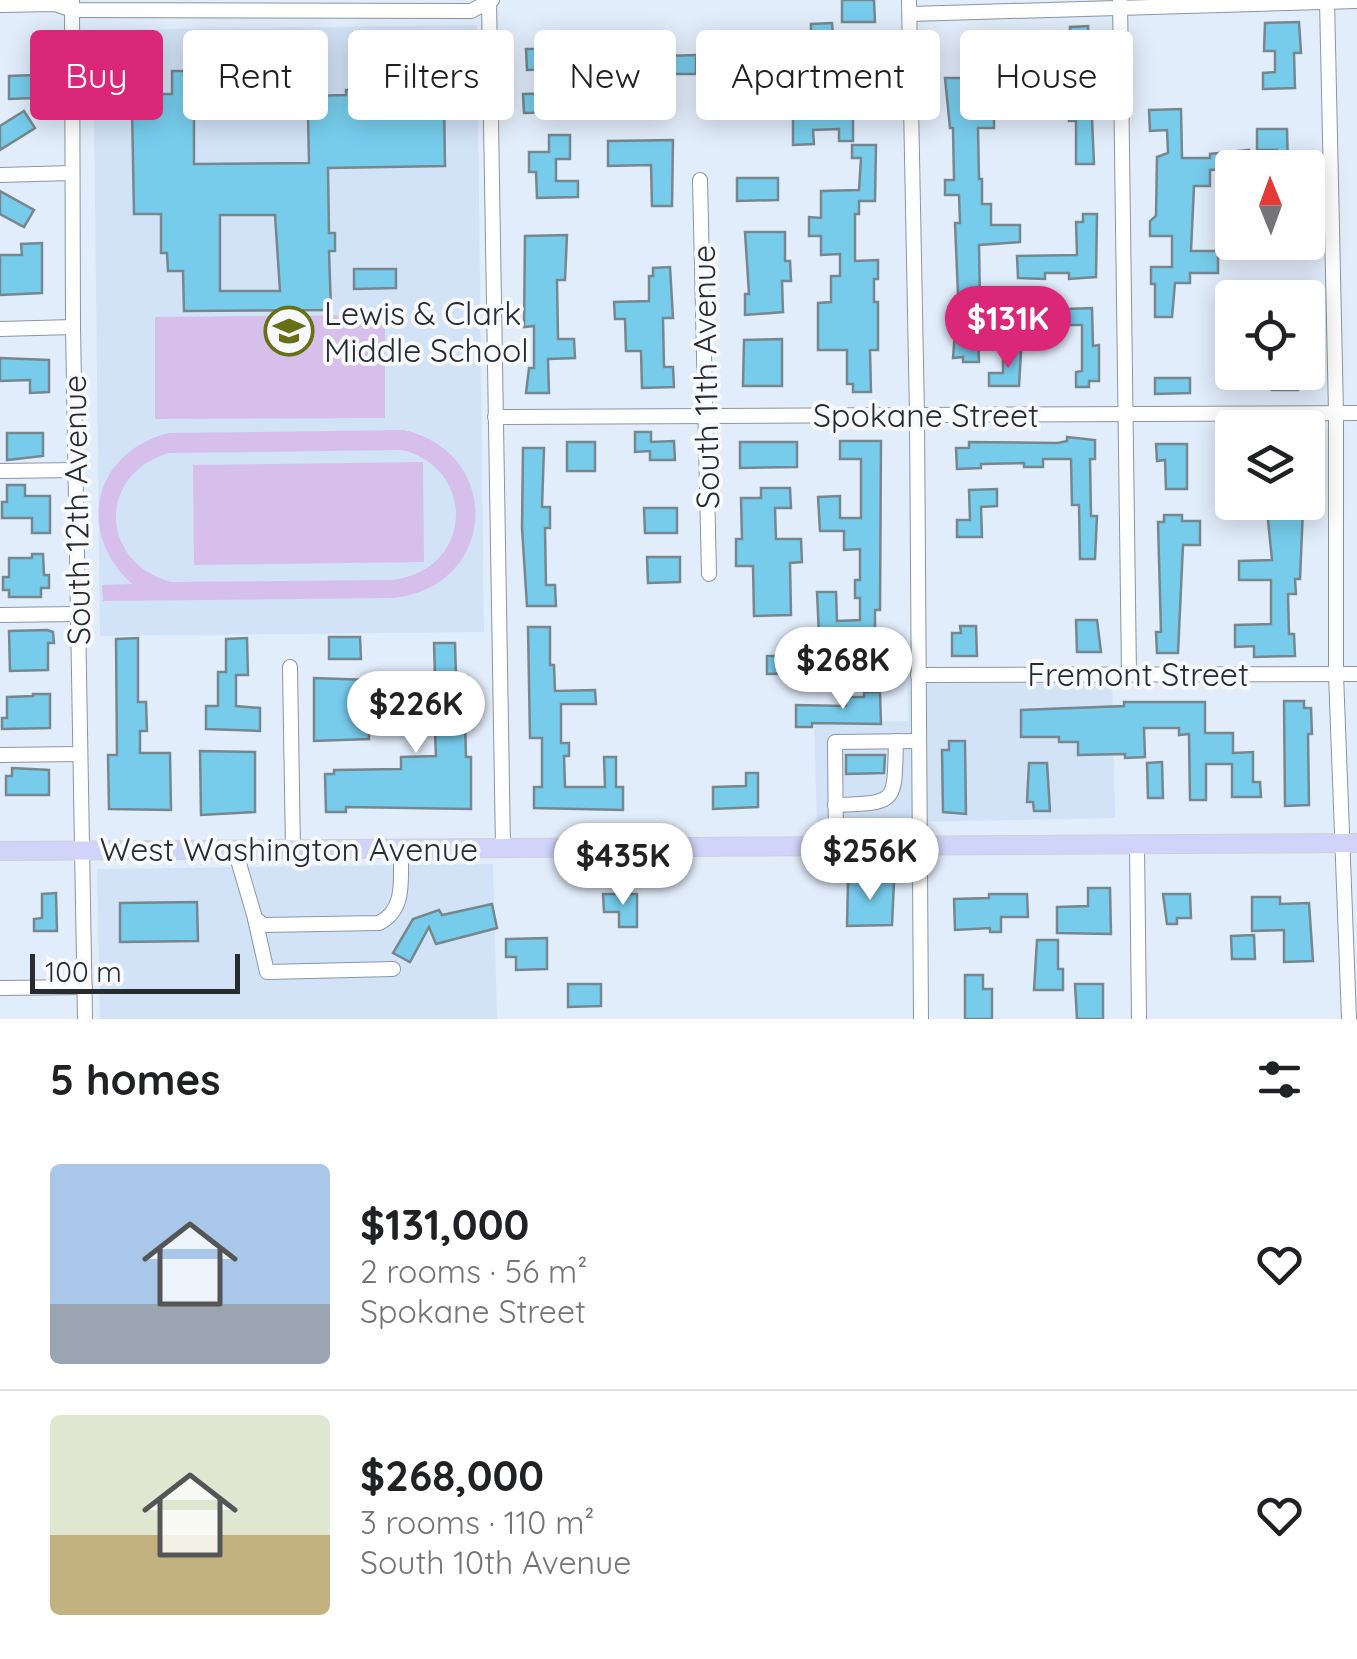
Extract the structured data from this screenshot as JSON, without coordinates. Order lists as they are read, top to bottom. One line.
{"streets":{"main road":["West Washington Avenue"],"street":["South 11th Avenue","Spokane Street","South 12th Avenue","Fremont Street"]},"crossings":[["South 11th Avenue","Spokane Street"],["South 12th Avenue","West Washington Avenue"]],"places":{"school or university":["Lewis & Clark Middle School"]},"scale_bar":"100 m","north":"top","page":{"chip":["Buy","Rent","Filters","New","Apartment","House"],"price":["$131K","$268K","$226K","$256K","$435K"],"scale":"100 m","heading":"5 homes","list":[{"name":"$131,000","note":"2 rooms · 56 m² · Spokane Street"},{"name":"$268,000","note":"3 rooms · 110 m² · South 10th Avenue"}]}}
